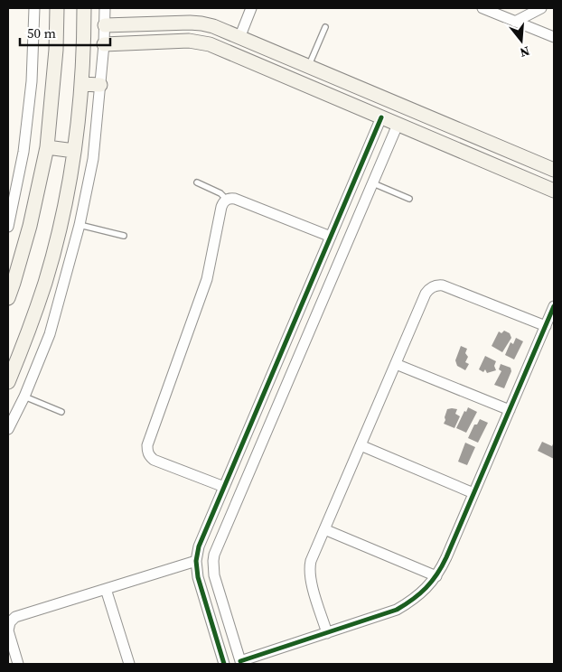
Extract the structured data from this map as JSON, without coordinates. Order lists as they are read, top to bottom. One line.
{"scale_bar":"50 m","north":"bottom"}
